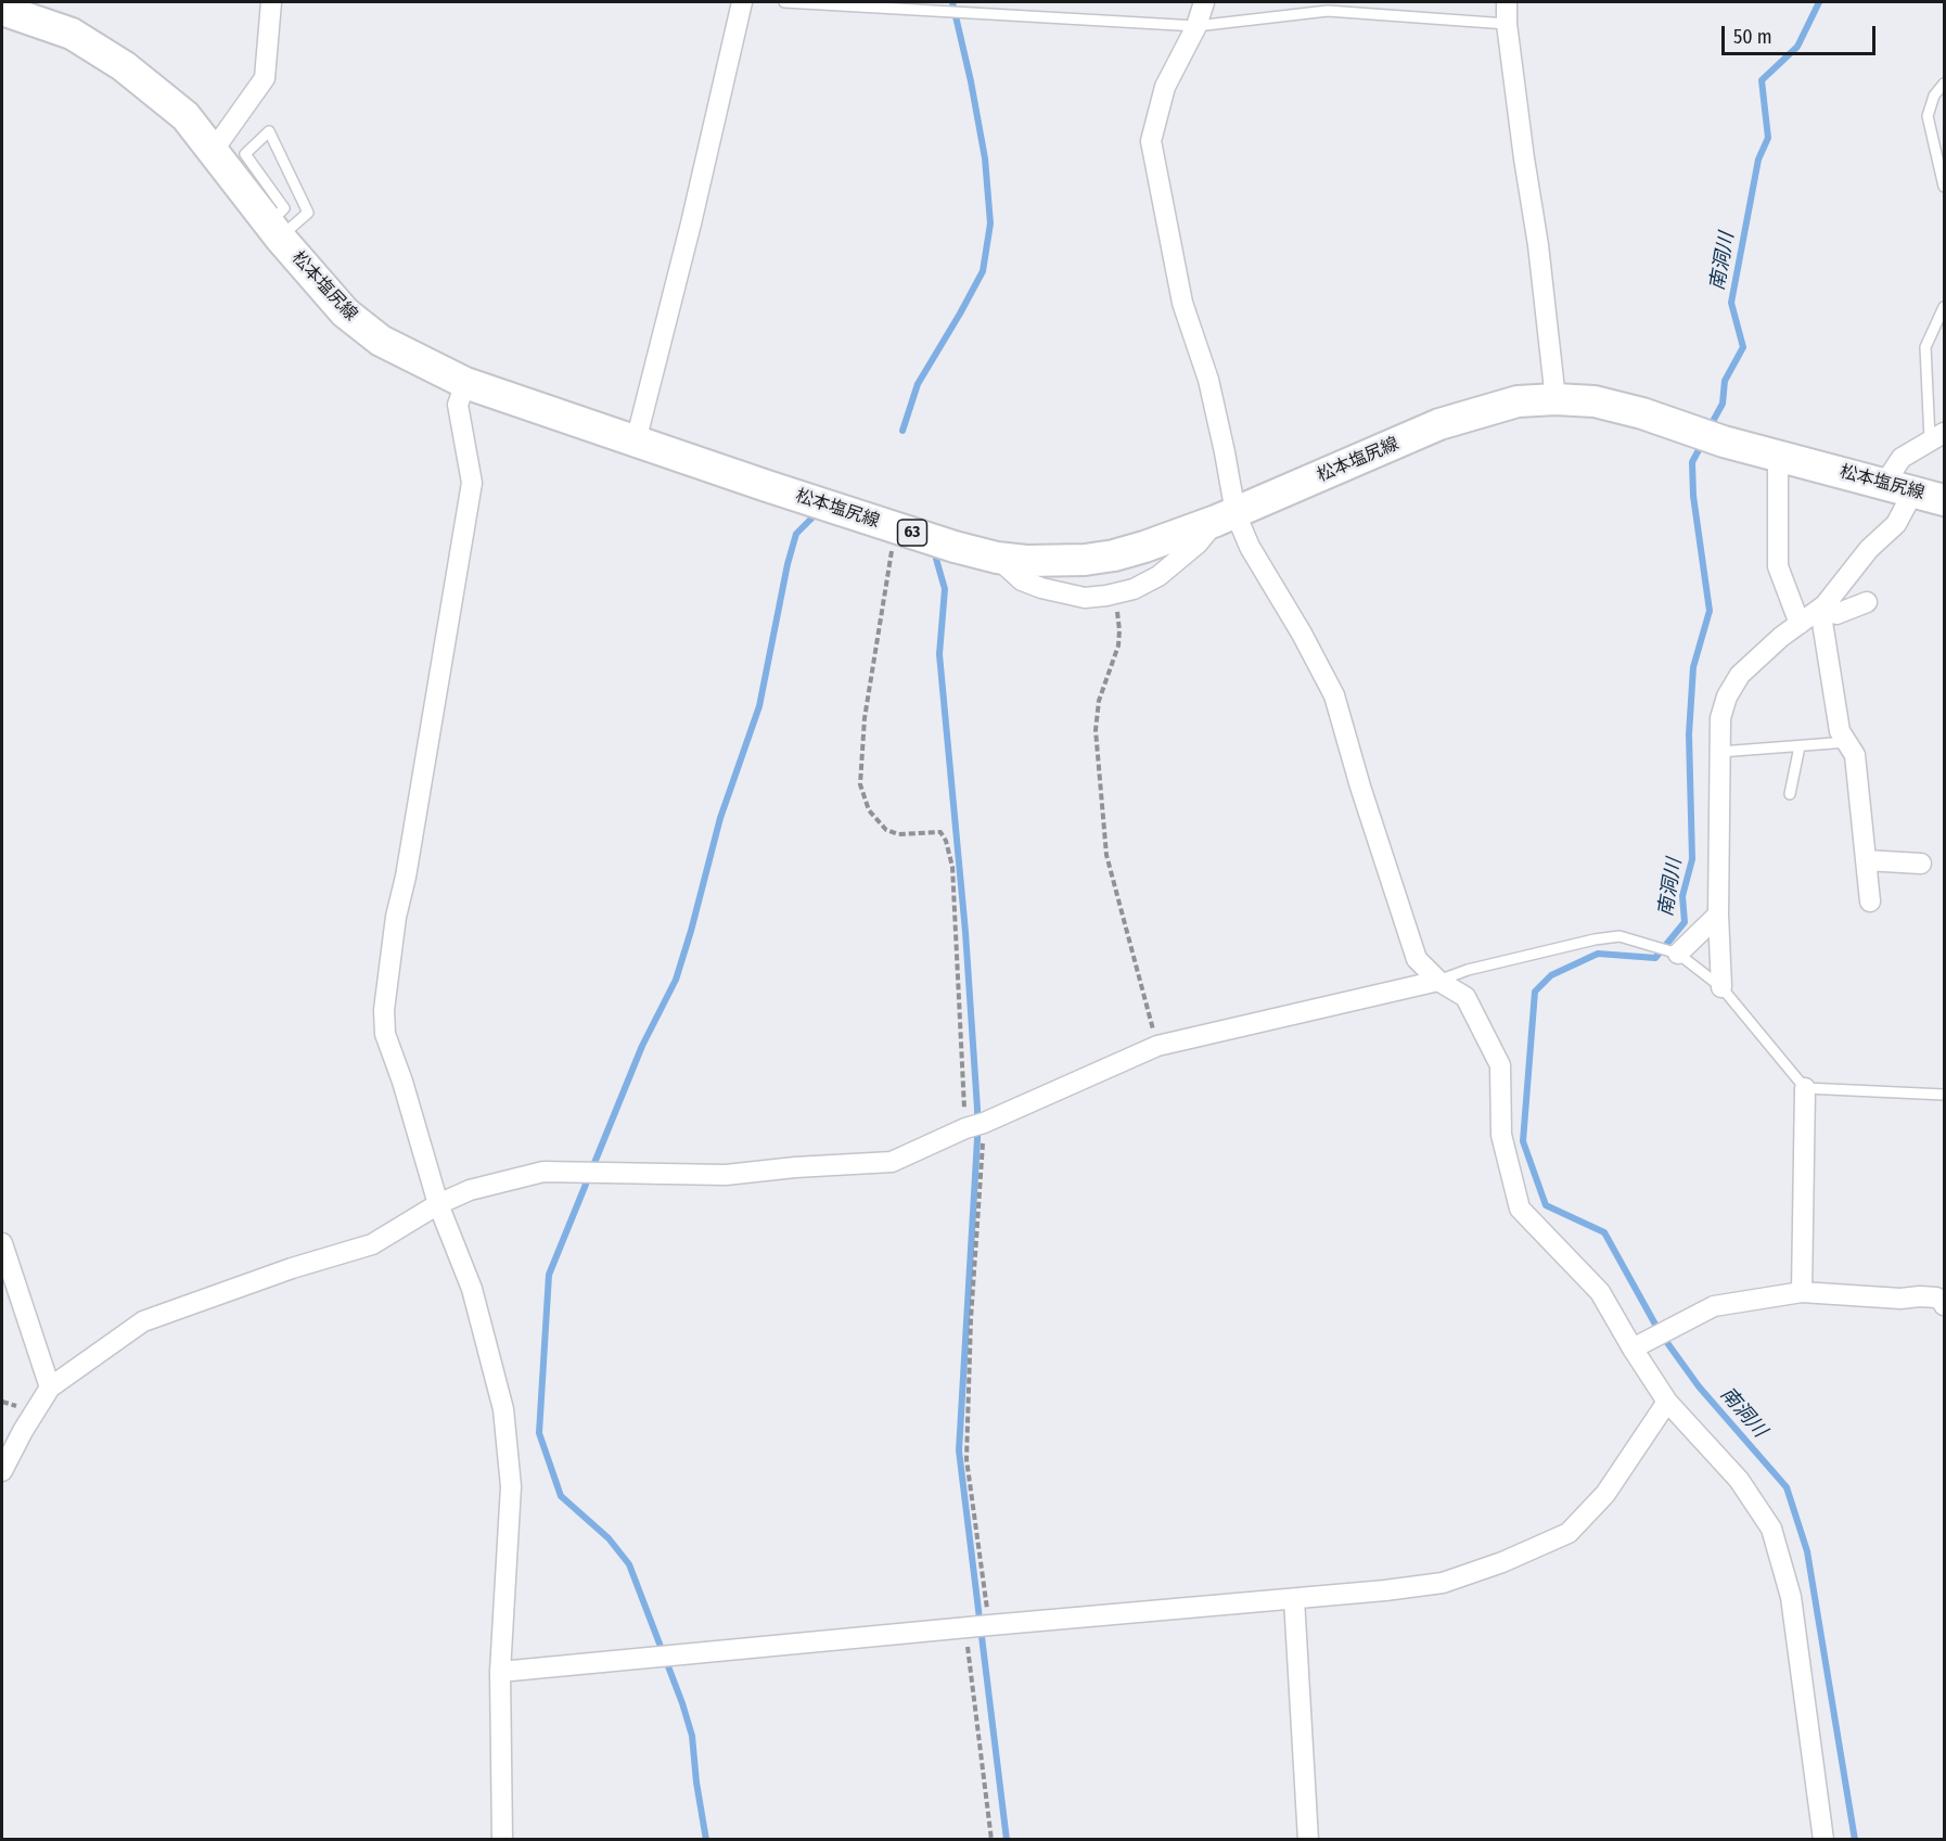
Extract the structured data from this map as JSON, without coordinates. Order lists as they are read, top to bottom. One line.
{"streets":{"main road":["松本塩尻線","63"]},"water":["南洞川"],"scale_bar":"50 m"}
